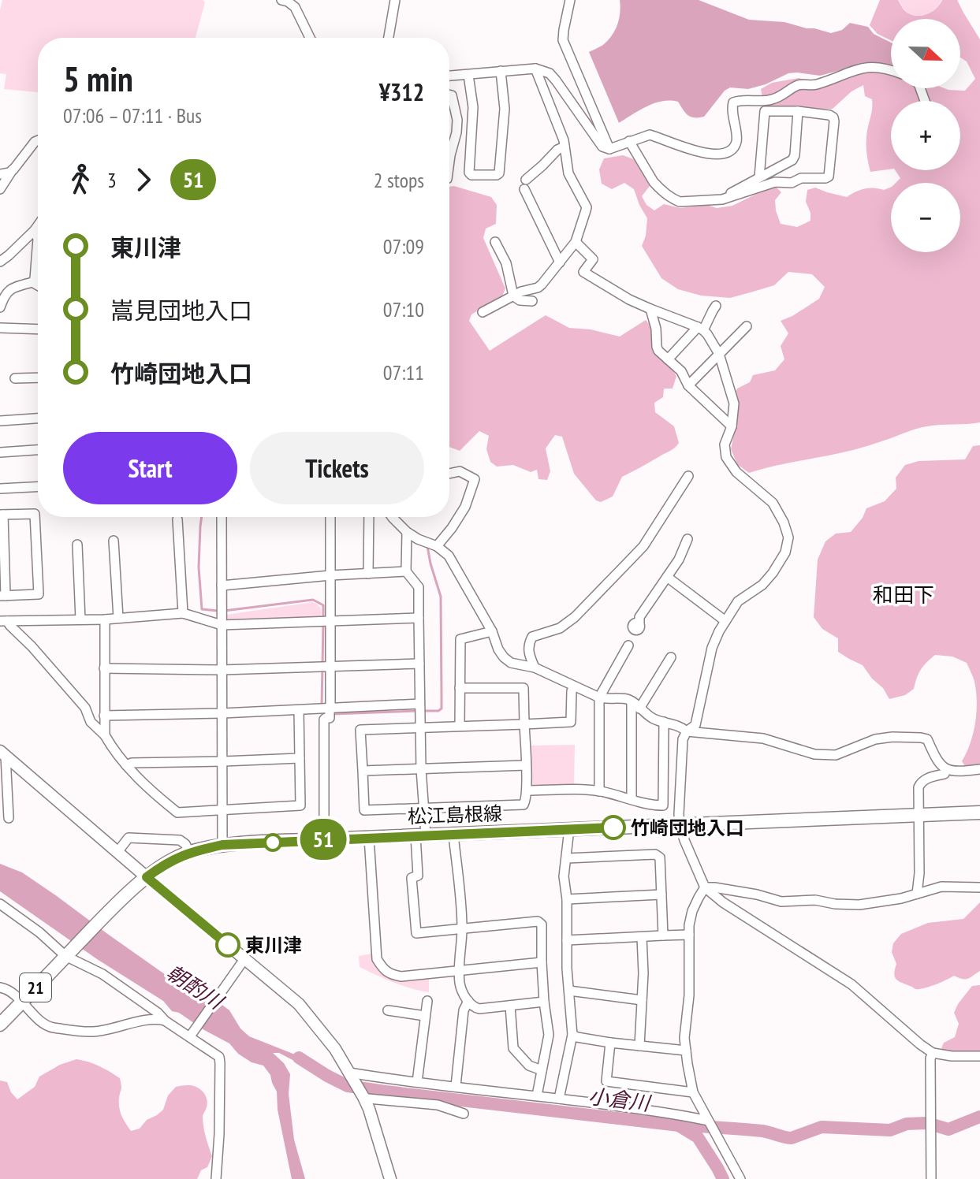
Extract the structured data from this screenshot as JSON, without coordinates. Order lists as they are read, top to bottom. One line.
{"streets":{"main road":["松江島根線","21"]},"districts":["和田下"],"water":["朝酌川","小倉川"],"places":["竹崎団地入口","東川津"],"lines":["bus line 51"],"north":"right","page":{"on_map":"51","map_buttons":["+","−"],"heading":["5 min","07:06 – 07:11 · Bus","¥312"],"legs":["3","51","2 stops"],"list":[{"name":"東川津","value":"07:09"},{"name":"嵩見団地入口","value":"07:10"},{"name":"竹崎団地入口","value":"07:11"}],"buttons":["Start","Tickets"]}}
